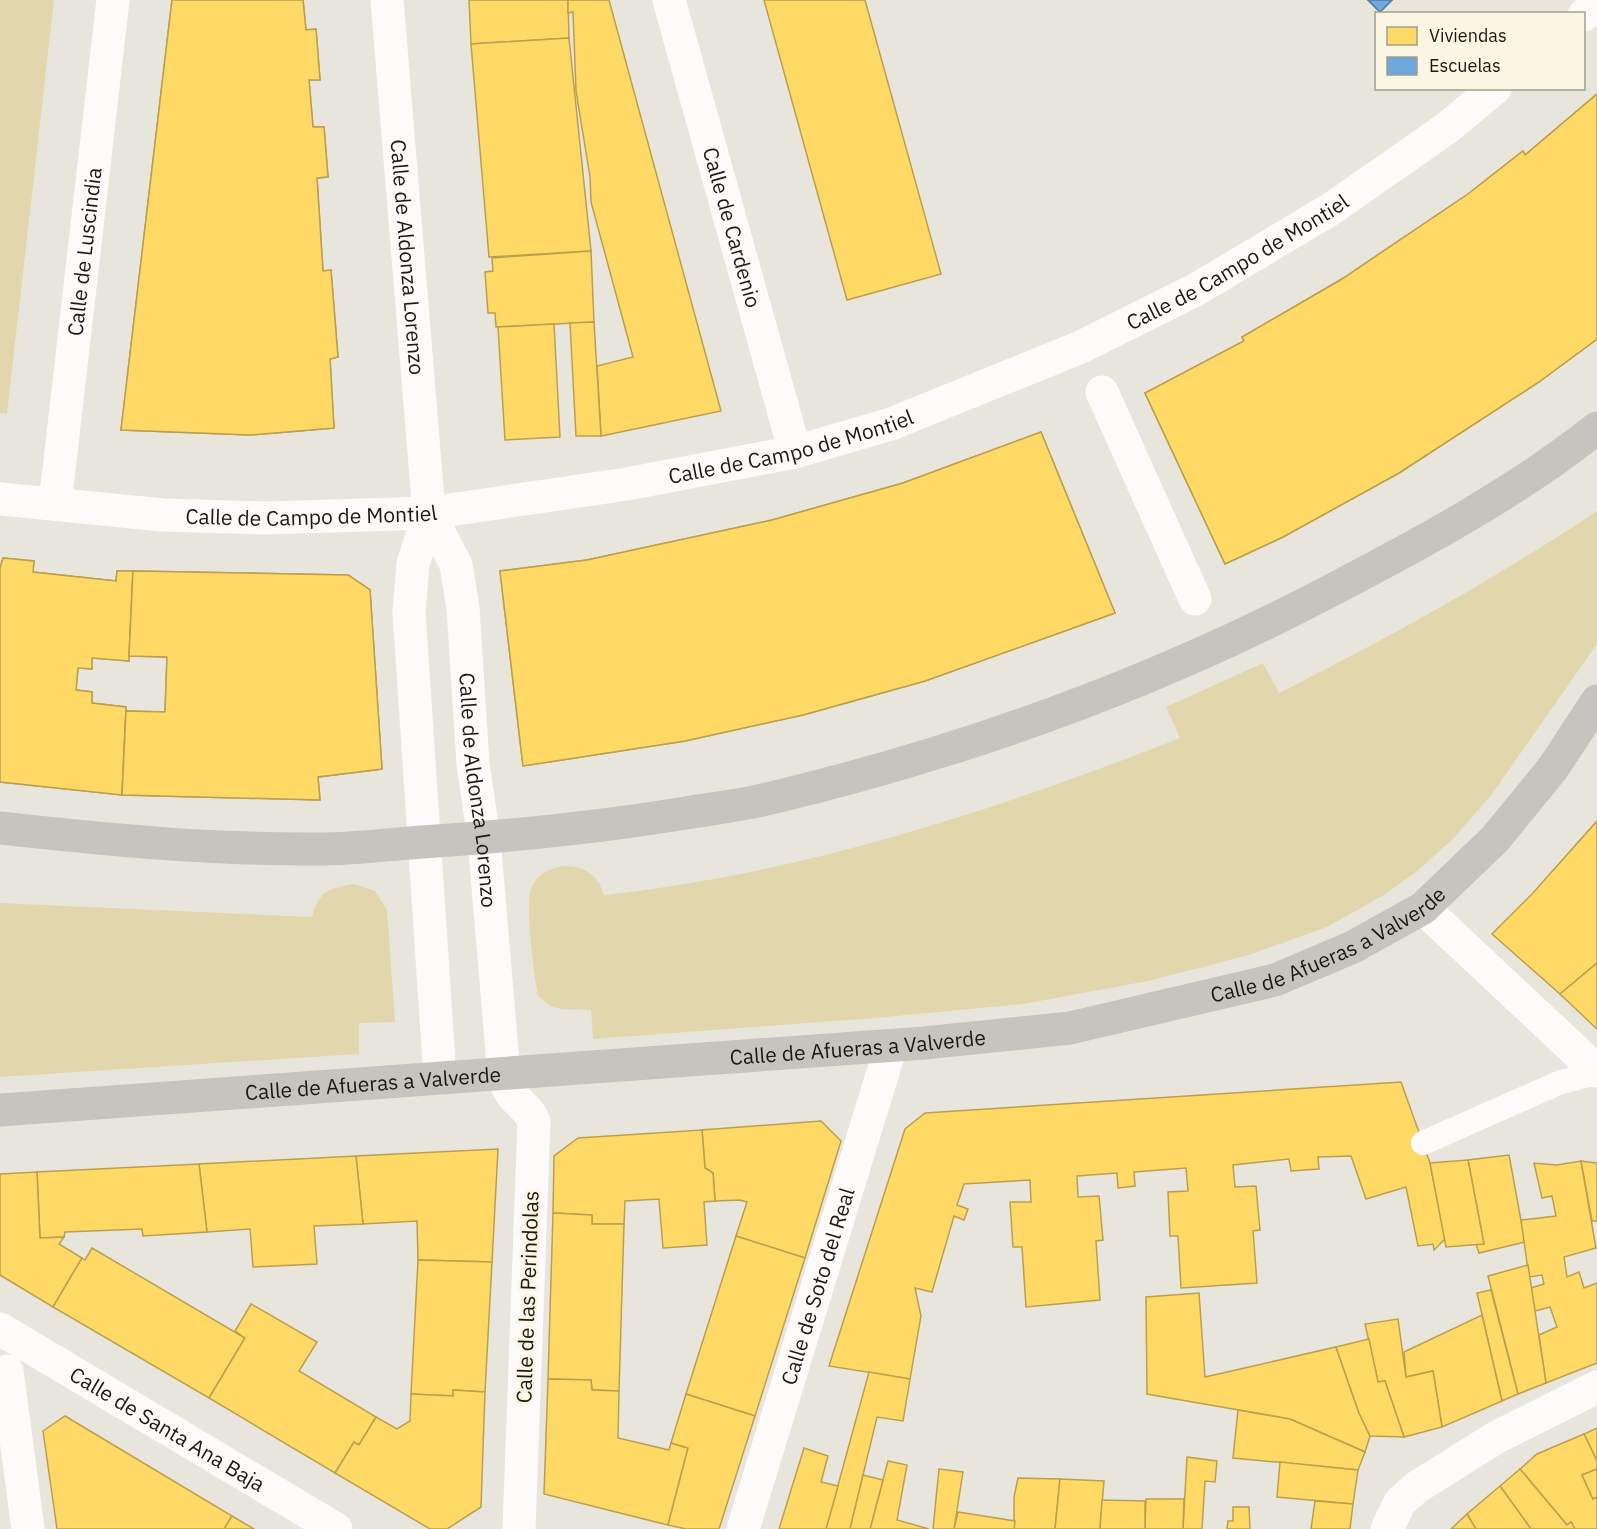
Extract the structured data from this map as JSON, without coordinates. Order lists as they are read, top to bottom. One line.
{"streets":{"street":["Calle de Cardenio","Calle de Luscindia","Calle de Aldonza Lorenzo","Calle de Campo de Montiel","Calle de Afueras a Valverde","Calle de Soto del Real","Calle de las Perindolas","Calle de Santa Ana Baja"]},"crossings":[["Calle de Cardenio","Calle de Campo de Montiel"],["Calle de Luscindia","Calle de Campo de Montiel"],["Calle de Aldonza Lorenzo","Calle de Campo de Montiel"],["Calle de Aldonza Lorenzo","Calle de Afueras a Valverde"],["Calle de Aldonza Lorenzo","Calle de las Perindolas"],["Calle de Afueras a Valverde","Calle de Soto del Real"],["Calle de Afueras a Valverde","Calle de las Perindolas"]],"legend":["Viviendas","Escuelas"]}
